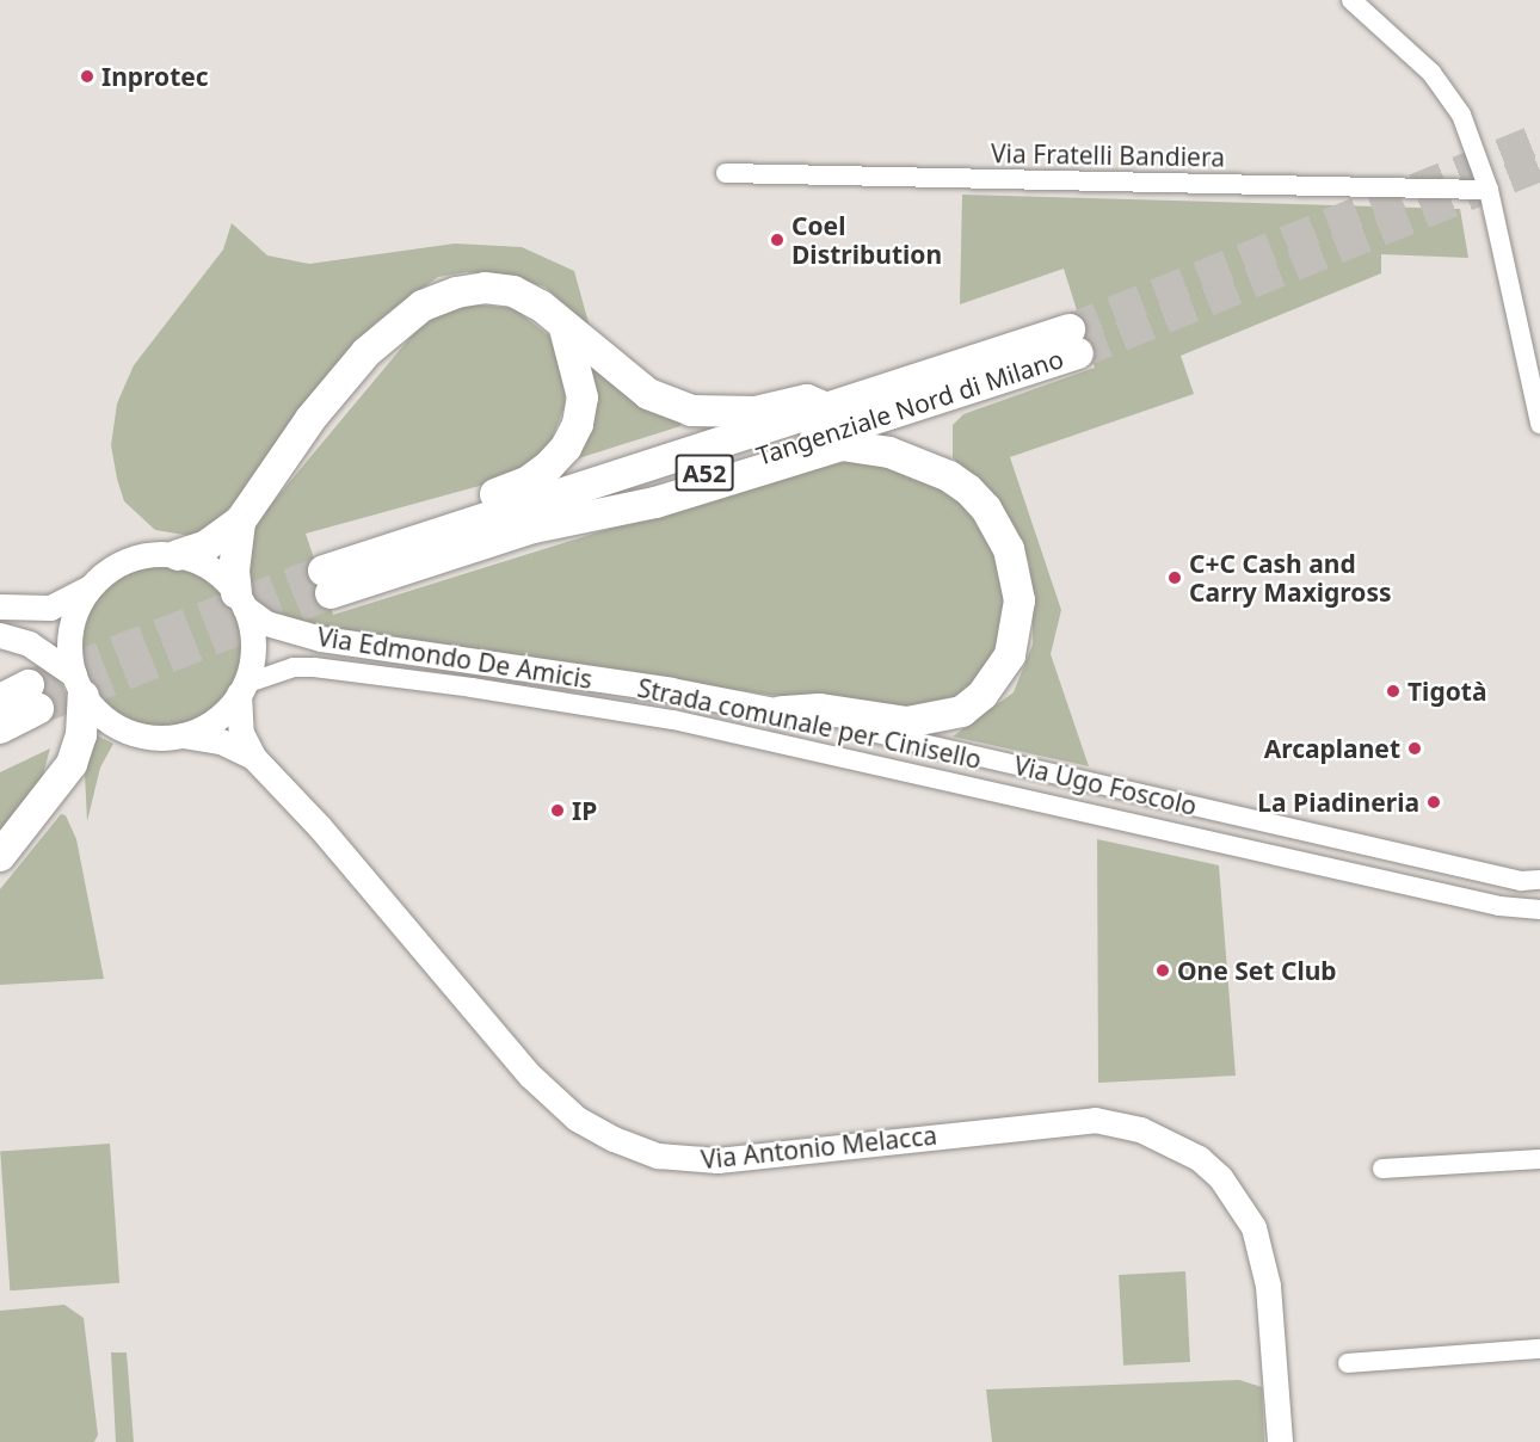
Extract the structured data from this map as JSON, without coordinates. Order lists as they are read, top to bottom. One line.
{"streets":{"highway":["Tangenziale Nord di Milano","A52"],"main road":["Via Edmondo De Amicis","Via Ugo Foscolo","Via Antonio Melacca"],"street":["Via Fratelli Bandiera","Strada comunale per Cinisello"]},"crossings":[["Via Edmondo De Amicis","Strada comunale per Cinisello"],["Via Edmondo De Amicis","Via Ugo Foscolo"],["Via Edmondo De Amicis","Via Antonio Melacca"],["Strada comunale per Cinisello","Via Antonio Melacca"]],"places":["Inprotec","Coel Distribution","C+C Cash and Carry Maxigross","Tigotà","Arcaplanet","La Piadineria","IP","One Set Club"]}
